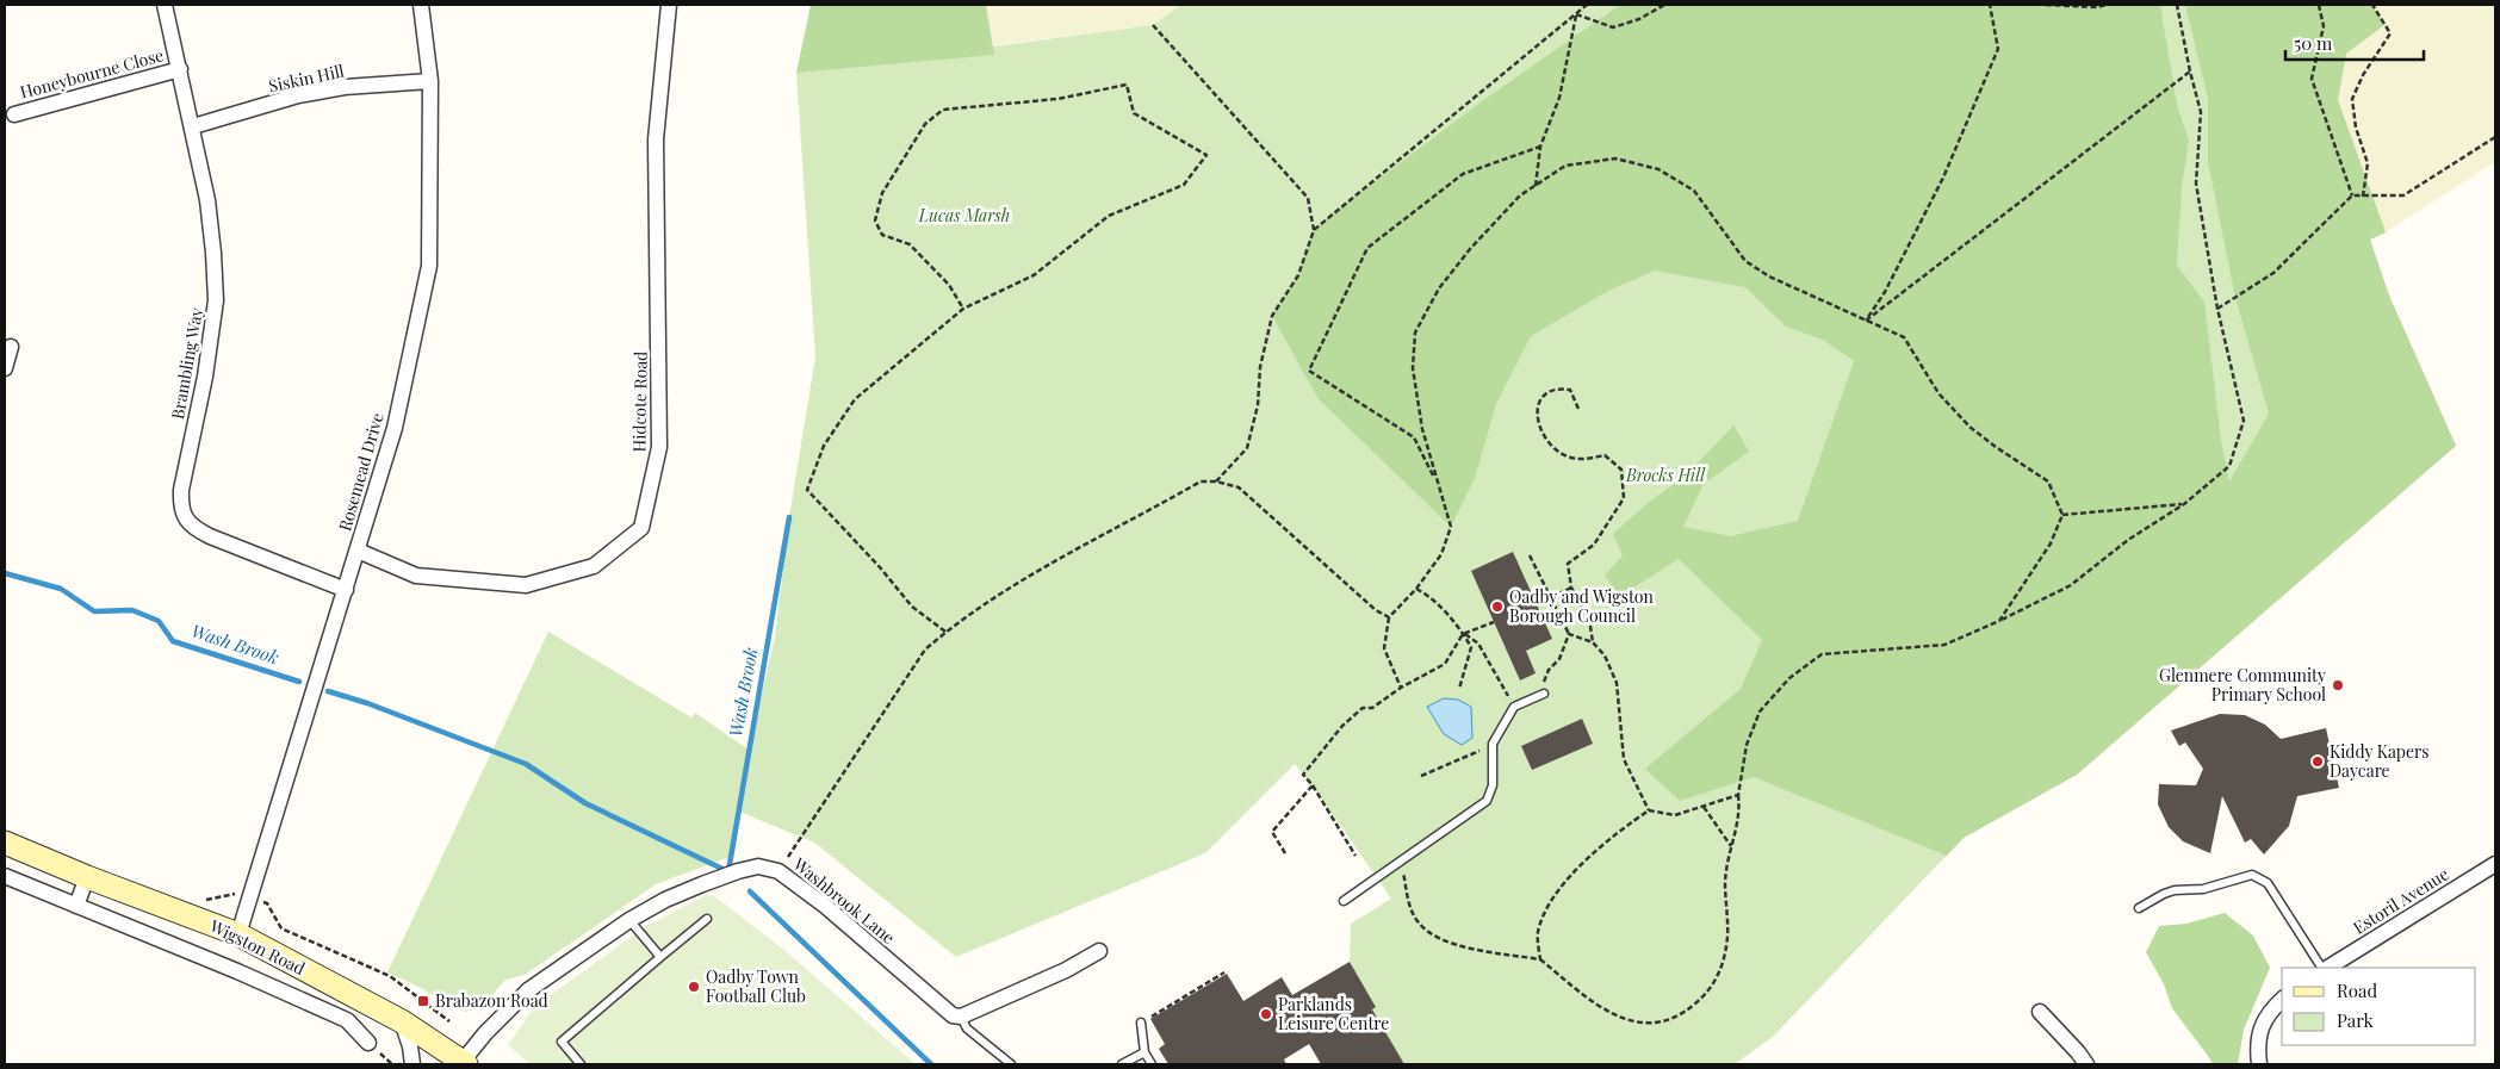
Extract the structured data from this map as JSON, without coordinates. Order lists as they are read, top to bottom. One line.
{"streets":{"main road":["Wigston Road"],"street":["Honeybourne Close","Siskin Hill","Brambling Way","Hidcote Road","Rosemead Drive","Washbrook Lane","Estoril Avenue"]},"crossings":[["Honeybourne Close","Brambling Way"],["Siskin Hill","Brambling Way"],["Siskin Hill","Rosemead Drive"],["Brambling Way","Rosemead Drive"],["Hidcote Road","Rosemead Drive"],["Rosemead Drive","Wigston Road"],["Washbrook Lane","Wigston Road"]],"water":["Wash Brook"],"parks":["Lucas Marsh","Brocks Hill"],"places":{"other":["Oadby and Wigston Borough Council","Glenmere Community Primary School","Kiddy Kapers Daycare","Oadby Town Football Club","Parklands Leisure Centre"],"transit":["Brabazon Road"]},"legend":["Road","Park"],"scale_bar":"50 m"}
